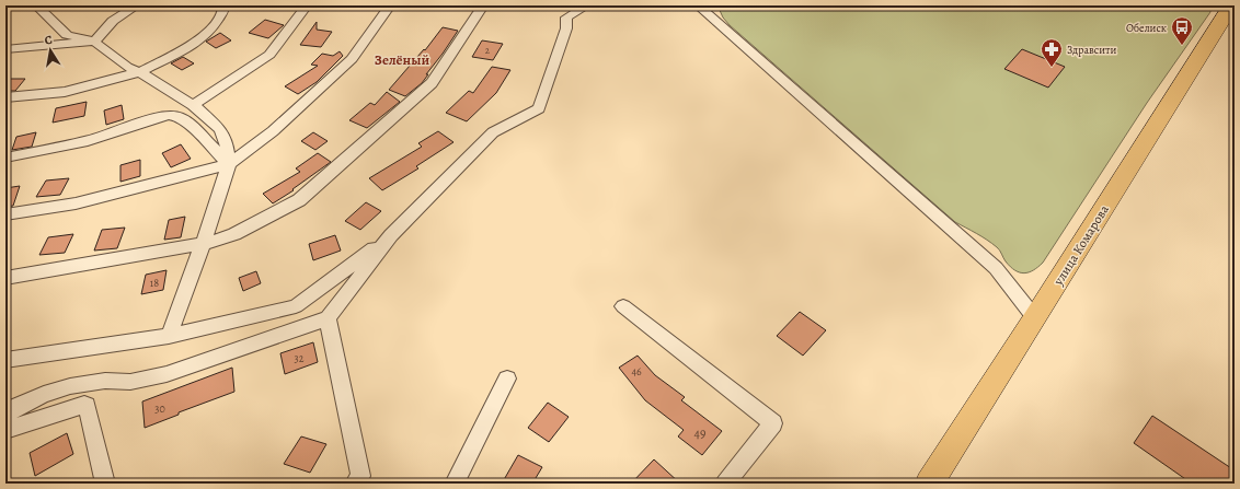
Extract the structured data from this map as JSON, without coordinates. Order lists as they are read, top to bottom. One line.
{"streets":{"main road":["улица Комарова"]},"districts":["Зелёный"],"places":{"bus stop":["Обелиск"],"pharmacy":["Здравсити"]},"house_numbers":["2","18","32","46","30","49"],"north":"top"}
